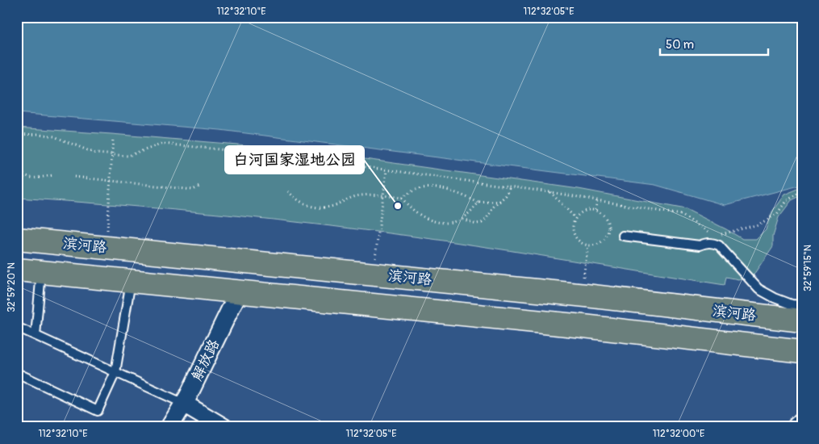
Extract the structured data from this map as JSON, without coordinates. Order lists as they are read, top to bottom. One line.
{"streets":{"main road":["滨河路"],"street":["解放路"]},"crossings":[["滨河路","解放路"]],"places":["白河国家湿地公园"],"scale_bar":"50 m","coordinates":["112°32'10\"E","112°32'05\"E","32°59'15\"N","32°59'20\"N","112°32'00\"E"]}
